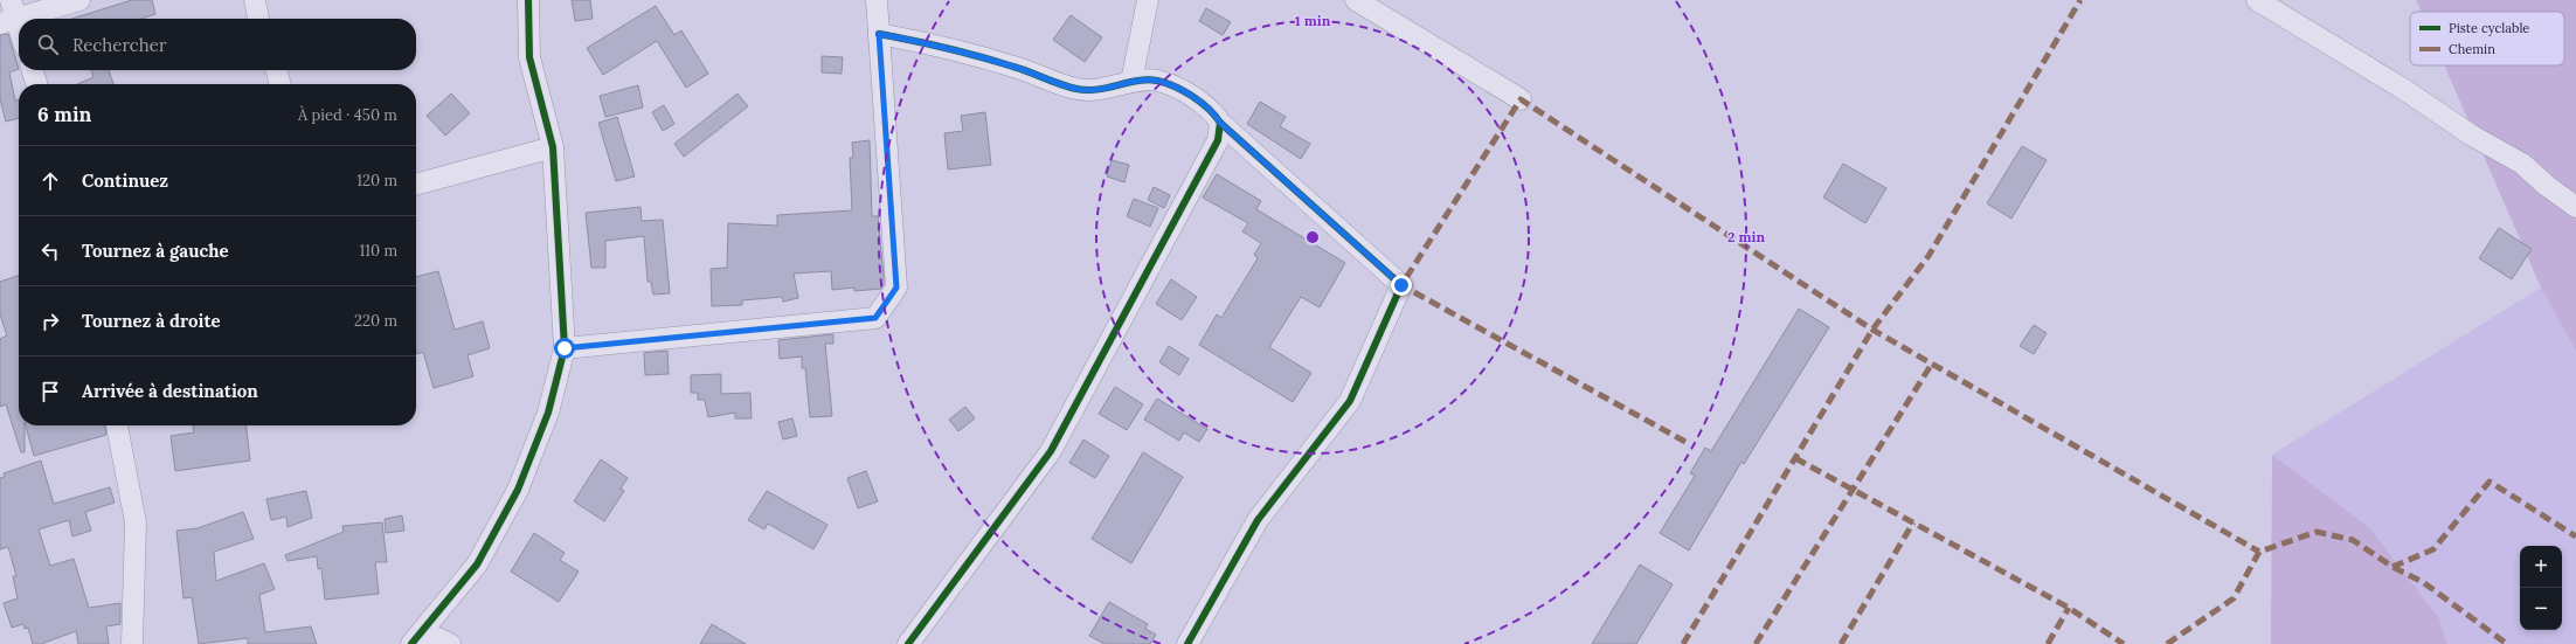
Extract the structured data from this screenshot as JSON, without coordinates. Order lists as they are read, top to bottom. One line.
{"legend":["Piste cyclable","Chemin"],"page":{"search":"Rechercher","heading":["6 min","À pied · 450 m"],"list":[["Continuez","120 m"],["Tournez à gauche","110 m"],["Tournez à droite","220 m"],"Arrivée à destination"],"map_buttons":["+","−"]},"rings":["1 min","2 min"]}
